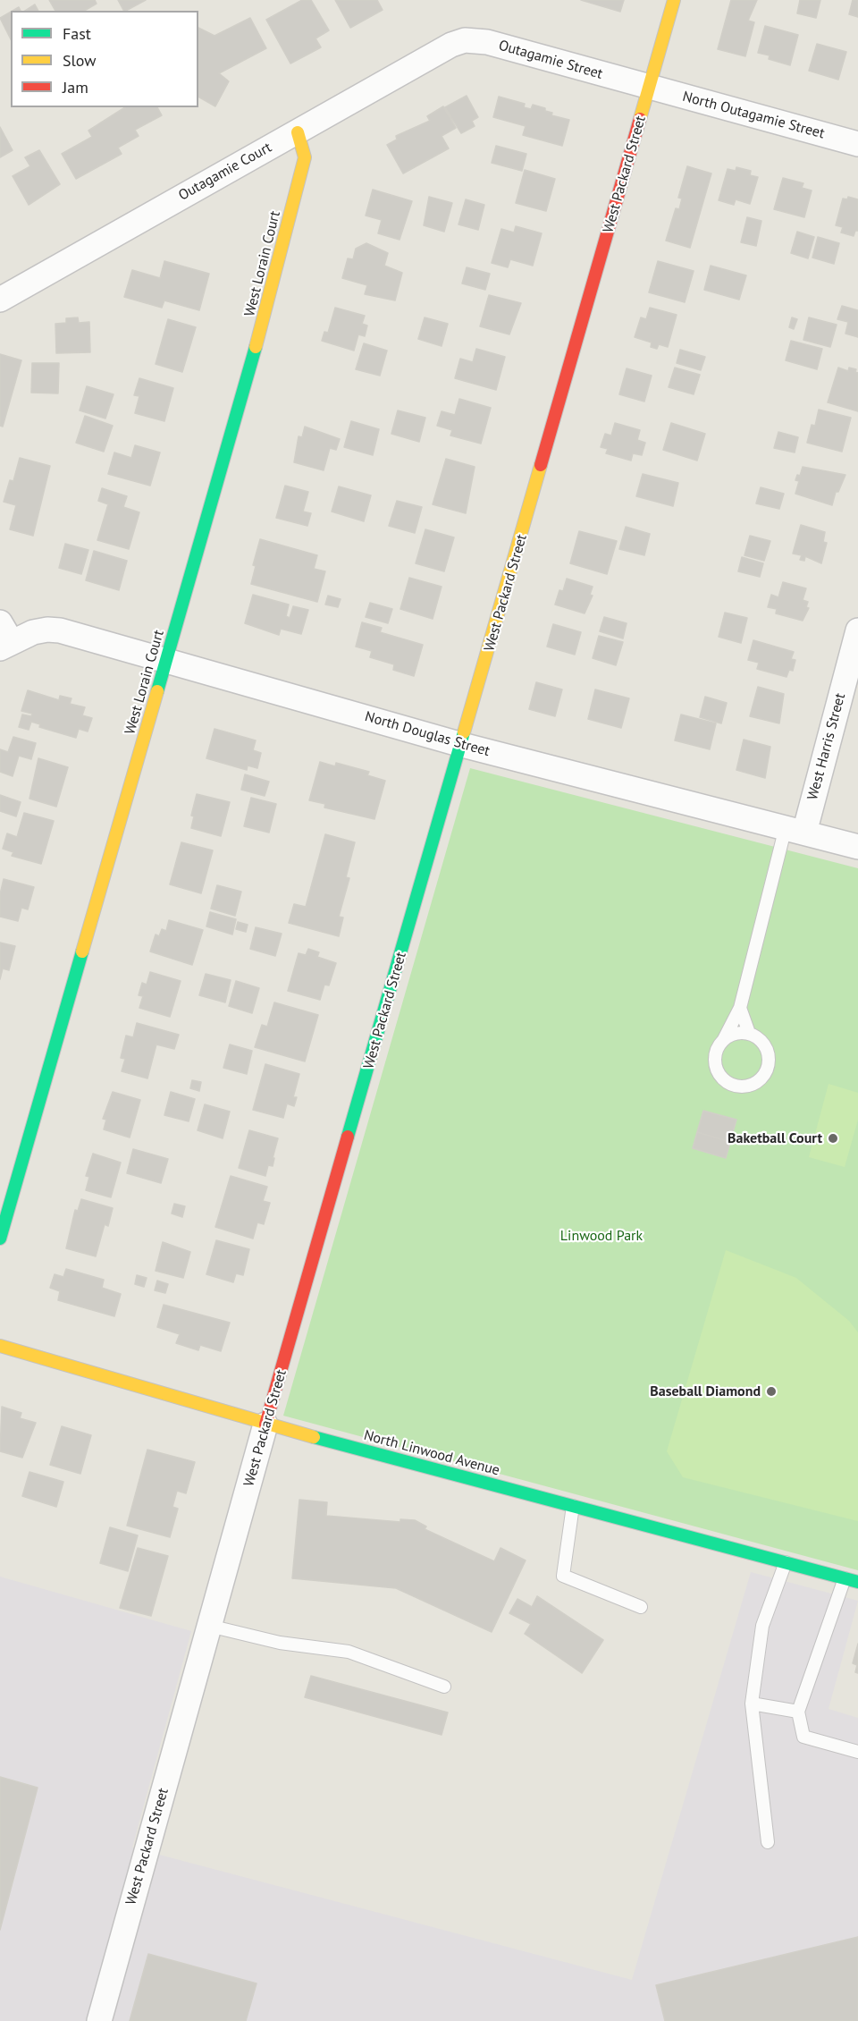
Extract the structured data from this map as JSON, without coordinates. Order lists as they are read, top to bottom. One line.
{"streets":{"street":["Outagamie Street","North Outagamie Street","Outagamie Court","West Packard Street","West Lorain Court","North Douglas Street","West Harris Street","North Linwood Avenue"]},"crossings":[["Outagamie Street","North Outagamie Street"],["Outagamie Street","Outagamie Court"],["Outagamie Street","West Packard Street"],["North Outagamie Street","West Packard Street"],["Outagamie Court","West Lorain Court"],["West Packard Street","North Douglas Street"],["West Packard Street","North Linwood Avenue"],["West Lorain Court","North Douglas Street"],["North Douglas Street","West Harris Street"]],"parks":["Linwood Park"],"places":["Baketball Court","Baseball Diamond"],"legend":["Fast","Slow","Jam"]}
